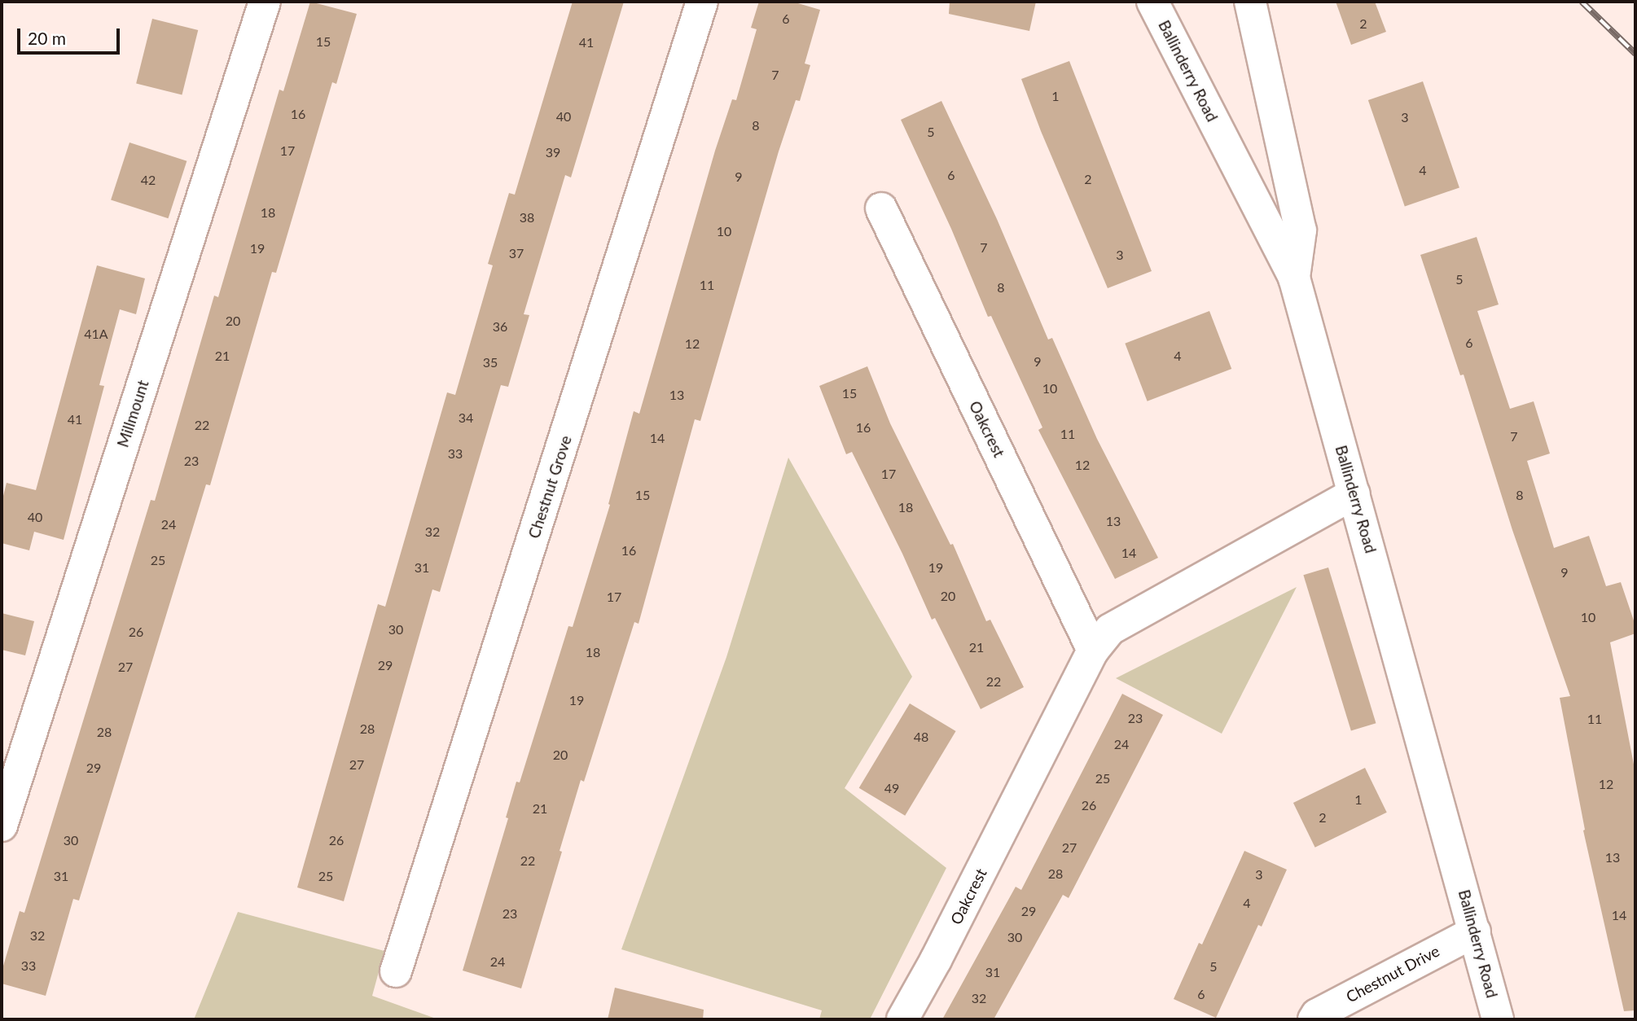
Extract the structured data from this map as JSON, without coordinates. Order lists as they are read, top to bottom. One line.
{"streets":{"street":["Ballinderry Road","Millmount","Oakcrest","Chestnut Grove","Chestnut Drive"]},"crossings":[["Ballinderry Road","Oakcrest"],["Ballinderry Road","Chestnut Drive"]],"house_numbers":["6","2","15","41","7","1","16","40","3","8","5","17","39","4","6","9","2","42","18","38","10","7","19","37","3","5","11","8","20","36","41A","6","12","21","4","9","35","10","15","13","34","41","22","16","11","7","14","33","23","12","17","15","8","18","40","13","24","32","16","14","25","31","19","9","20","17","10","30","26","21","18","29","27","22","19","23","11","28","28","48","24","20","27","29","25","12","49","1","26","21","2","30","26","27","13","22","28","3","31","25","4","29","23","14","32","30","24","33","5","31","6","32"],"scale_bar":"20 m"}
